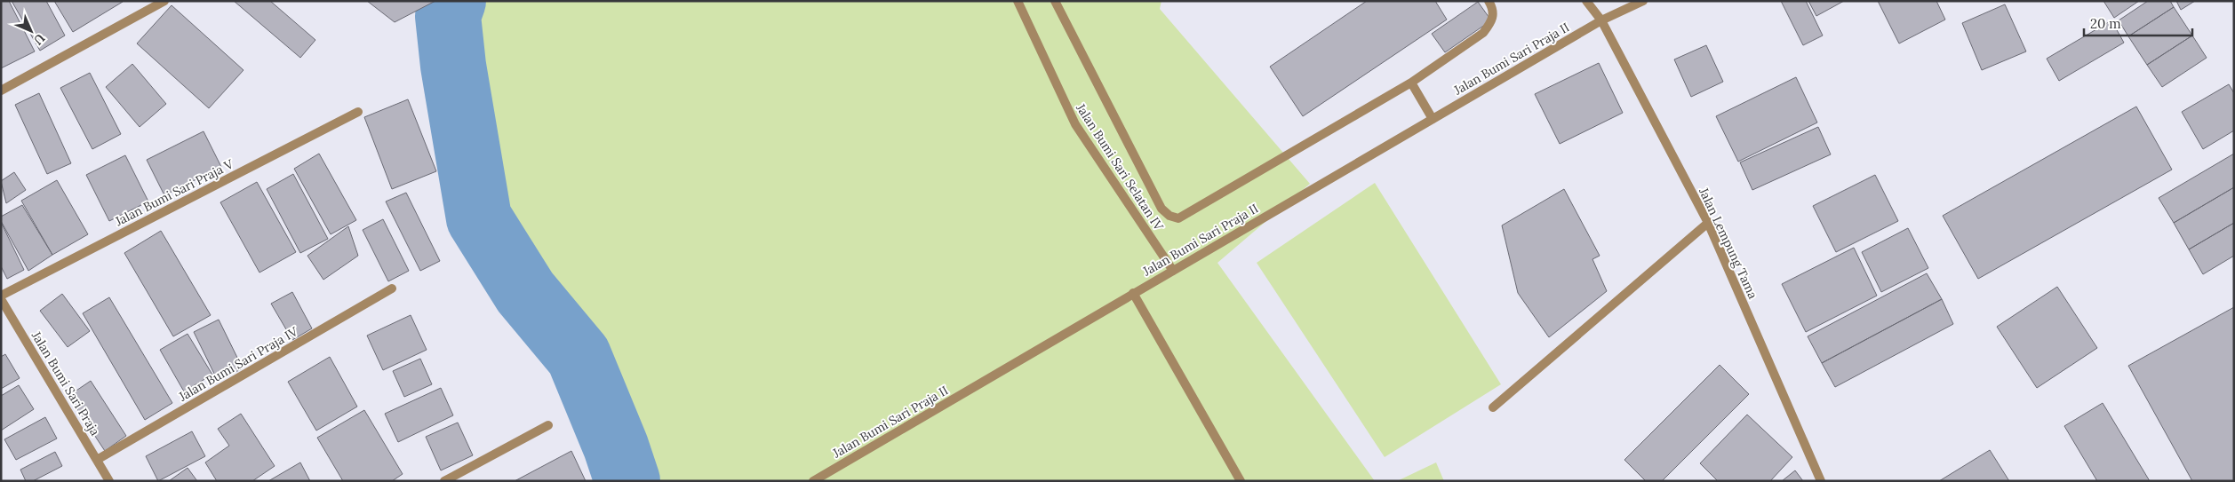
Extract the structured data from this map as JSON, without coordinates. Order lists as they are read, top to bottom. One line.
{"streets":{"street":["Jalan Bumi Sari Praja II","Jalan Bumi Sari Selatan IV","Jalan Bumi Sari Praja V","Jalan Lempung Tama","Jalan Bumi Sari Praja IV","Jalan Bumi Sari Praja"]},"crossings":[["Jalan Bumi Sari Praja II","Jalan Bumi Sari Selatan IV"],["Jalan Bumi Sari Praja II","Jalan Lempung Tama"],["Jalan Bumi Sari Praja IV","Jalan Bumi Sari Praja"]],"scale_bar":"20 m","north":"bottom right"}
